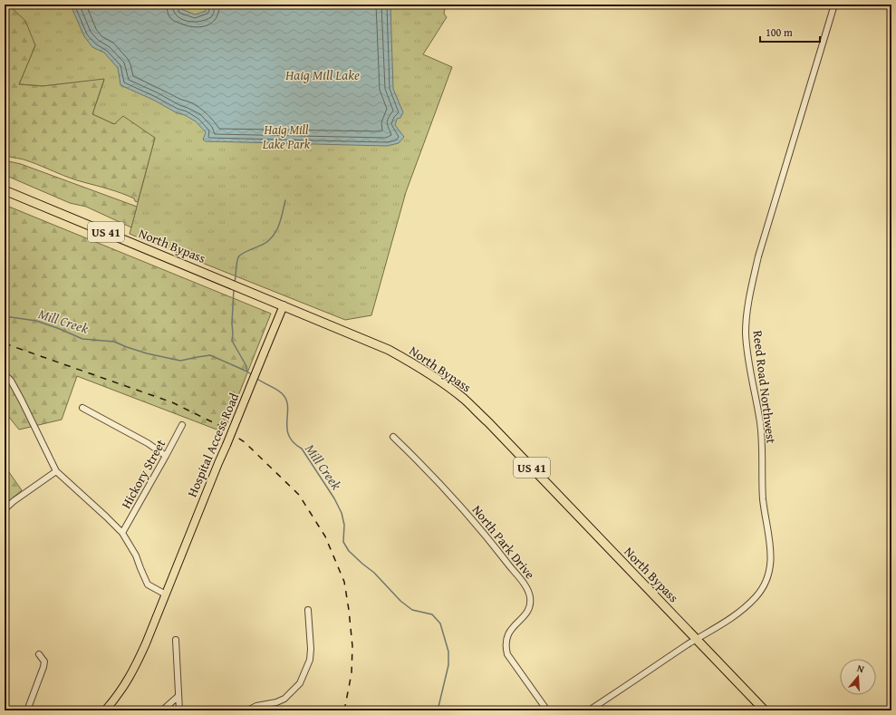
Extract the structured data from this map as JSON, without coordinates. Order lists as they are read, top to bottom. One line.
{"streets":{"highway":["US 41","North Bypass"],"main road":["Hospital Access Road"],"street":["Reed Road Northwest","Hickory Street","North Park Drive"]},"crossings":[["North Bypass","Reed Road Northwest"],["North Bypass","Hospital Access Road"]],"water":["Haig Mill Lake","Mill Creek"],"parks":["Haig Mill Lake Park"],"scale_bar":"100 m","north":"top"}
